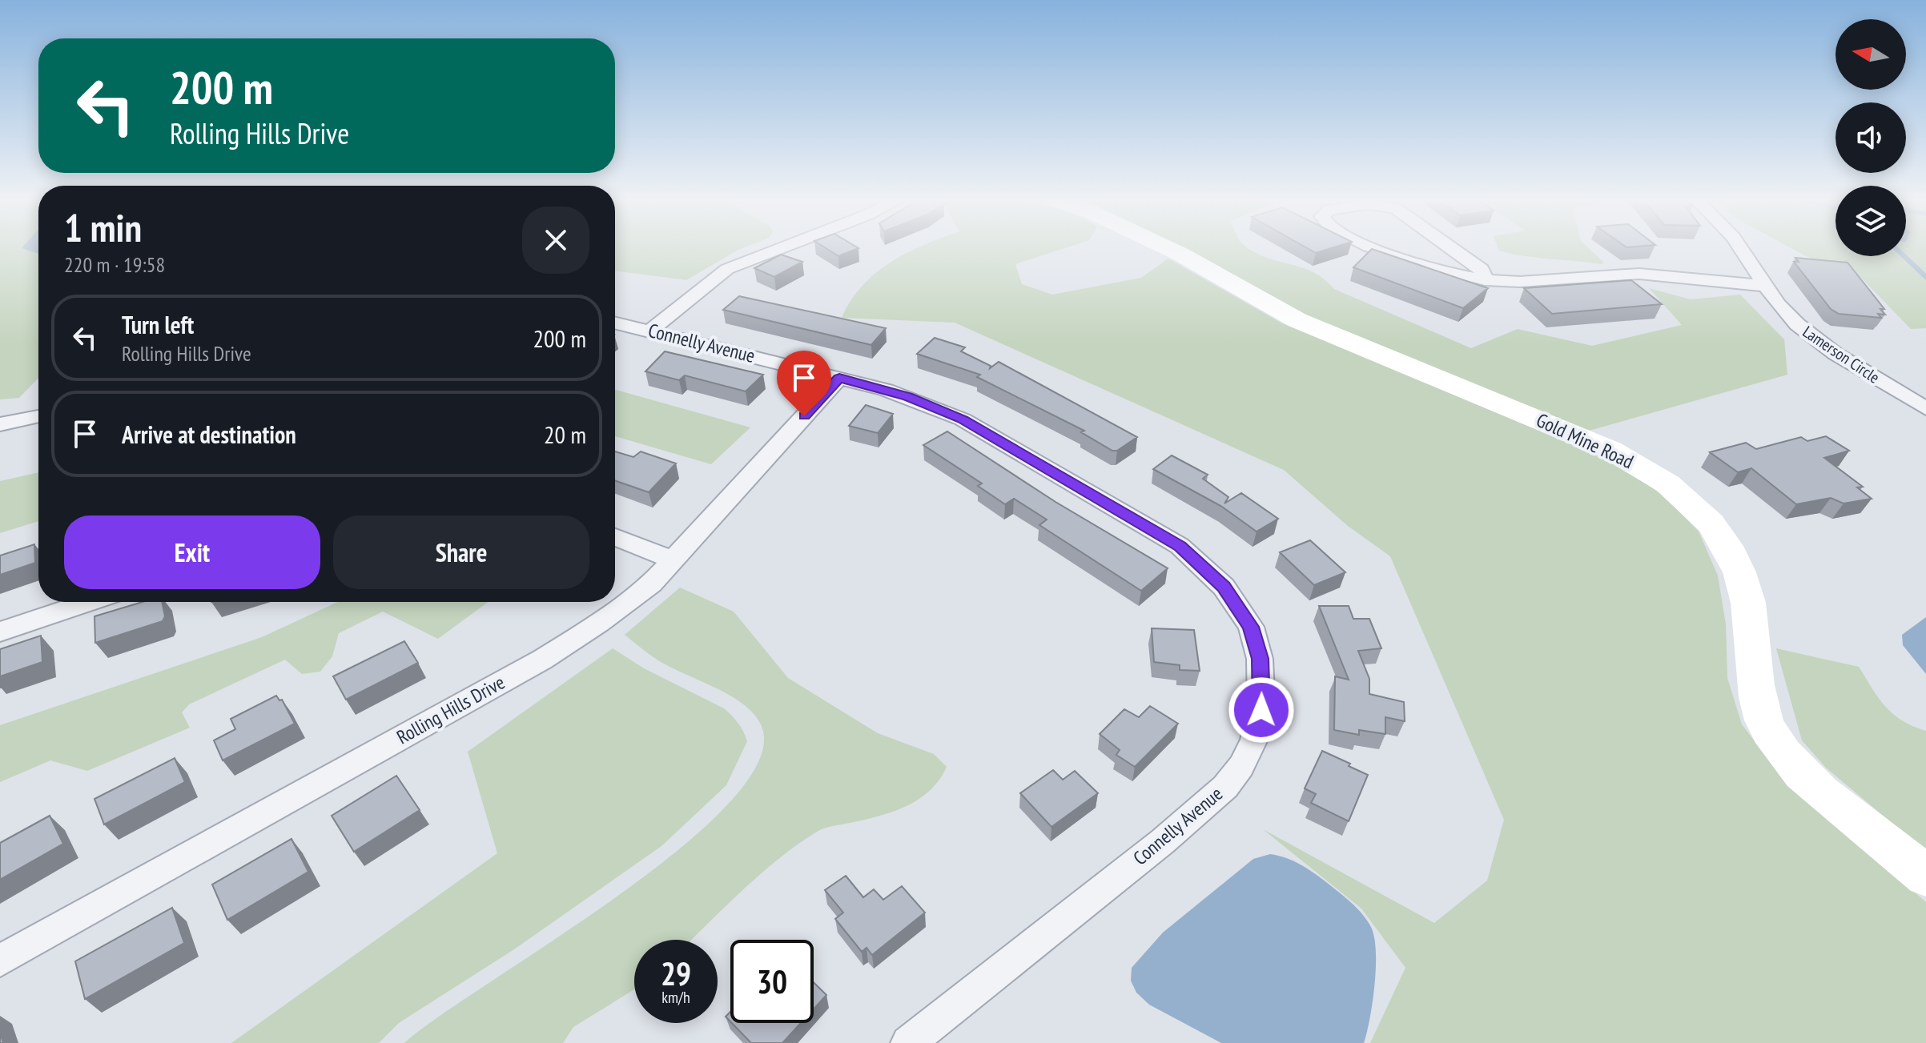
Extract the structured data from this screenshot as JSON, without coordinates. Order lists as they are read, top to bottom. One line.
{"streets":{"street":["Connelly Avenue","Lamerson Circle","Gold Mine Road","Rolling Hills Drive"]},"crossings":[["Connelly Avenue","Rolling Hills Drive"]],"north":"left","page":{"turn":["200 m","Rolling Hills Drive"],"heading":["1 min","220 m · 19:58"],"list":[{"name":"Turn left","note":"Rolling Hills Drive","value":"200 m"},{"name":"Arrive at destination","value":"20 m"}],"buttons":["Exit","Share"],"speed":"29 km/h","limit":"30"}}
